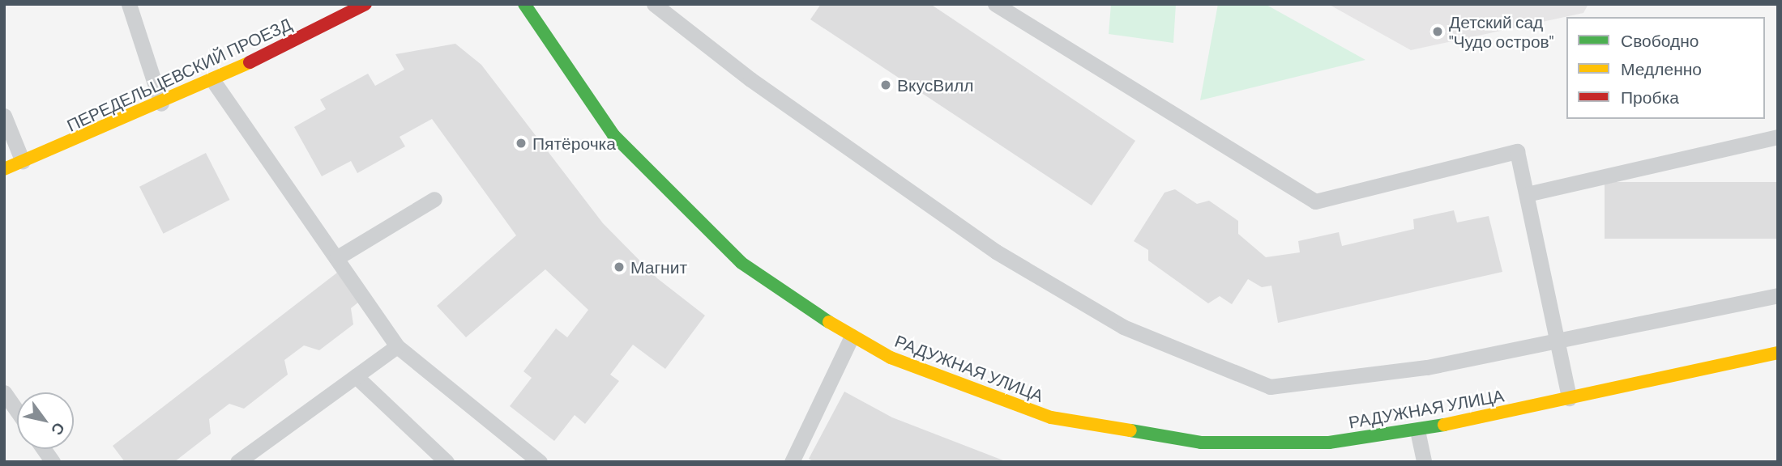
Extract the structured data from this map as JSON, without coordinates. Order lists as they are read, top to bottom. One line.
{"streets":{"street":["ПЕРЕДЕЛЬЦЕВСКИЙ ПРОЕЗД","РАДУЖНАЯ УЛИЦА"]},"places":["Детский сад \"Чудо остров\"","ВкусВилл","Пятёрочка","Магнит"],"legend":["Свободно","Медленно","Пробка"],"north":"bottom right"}
